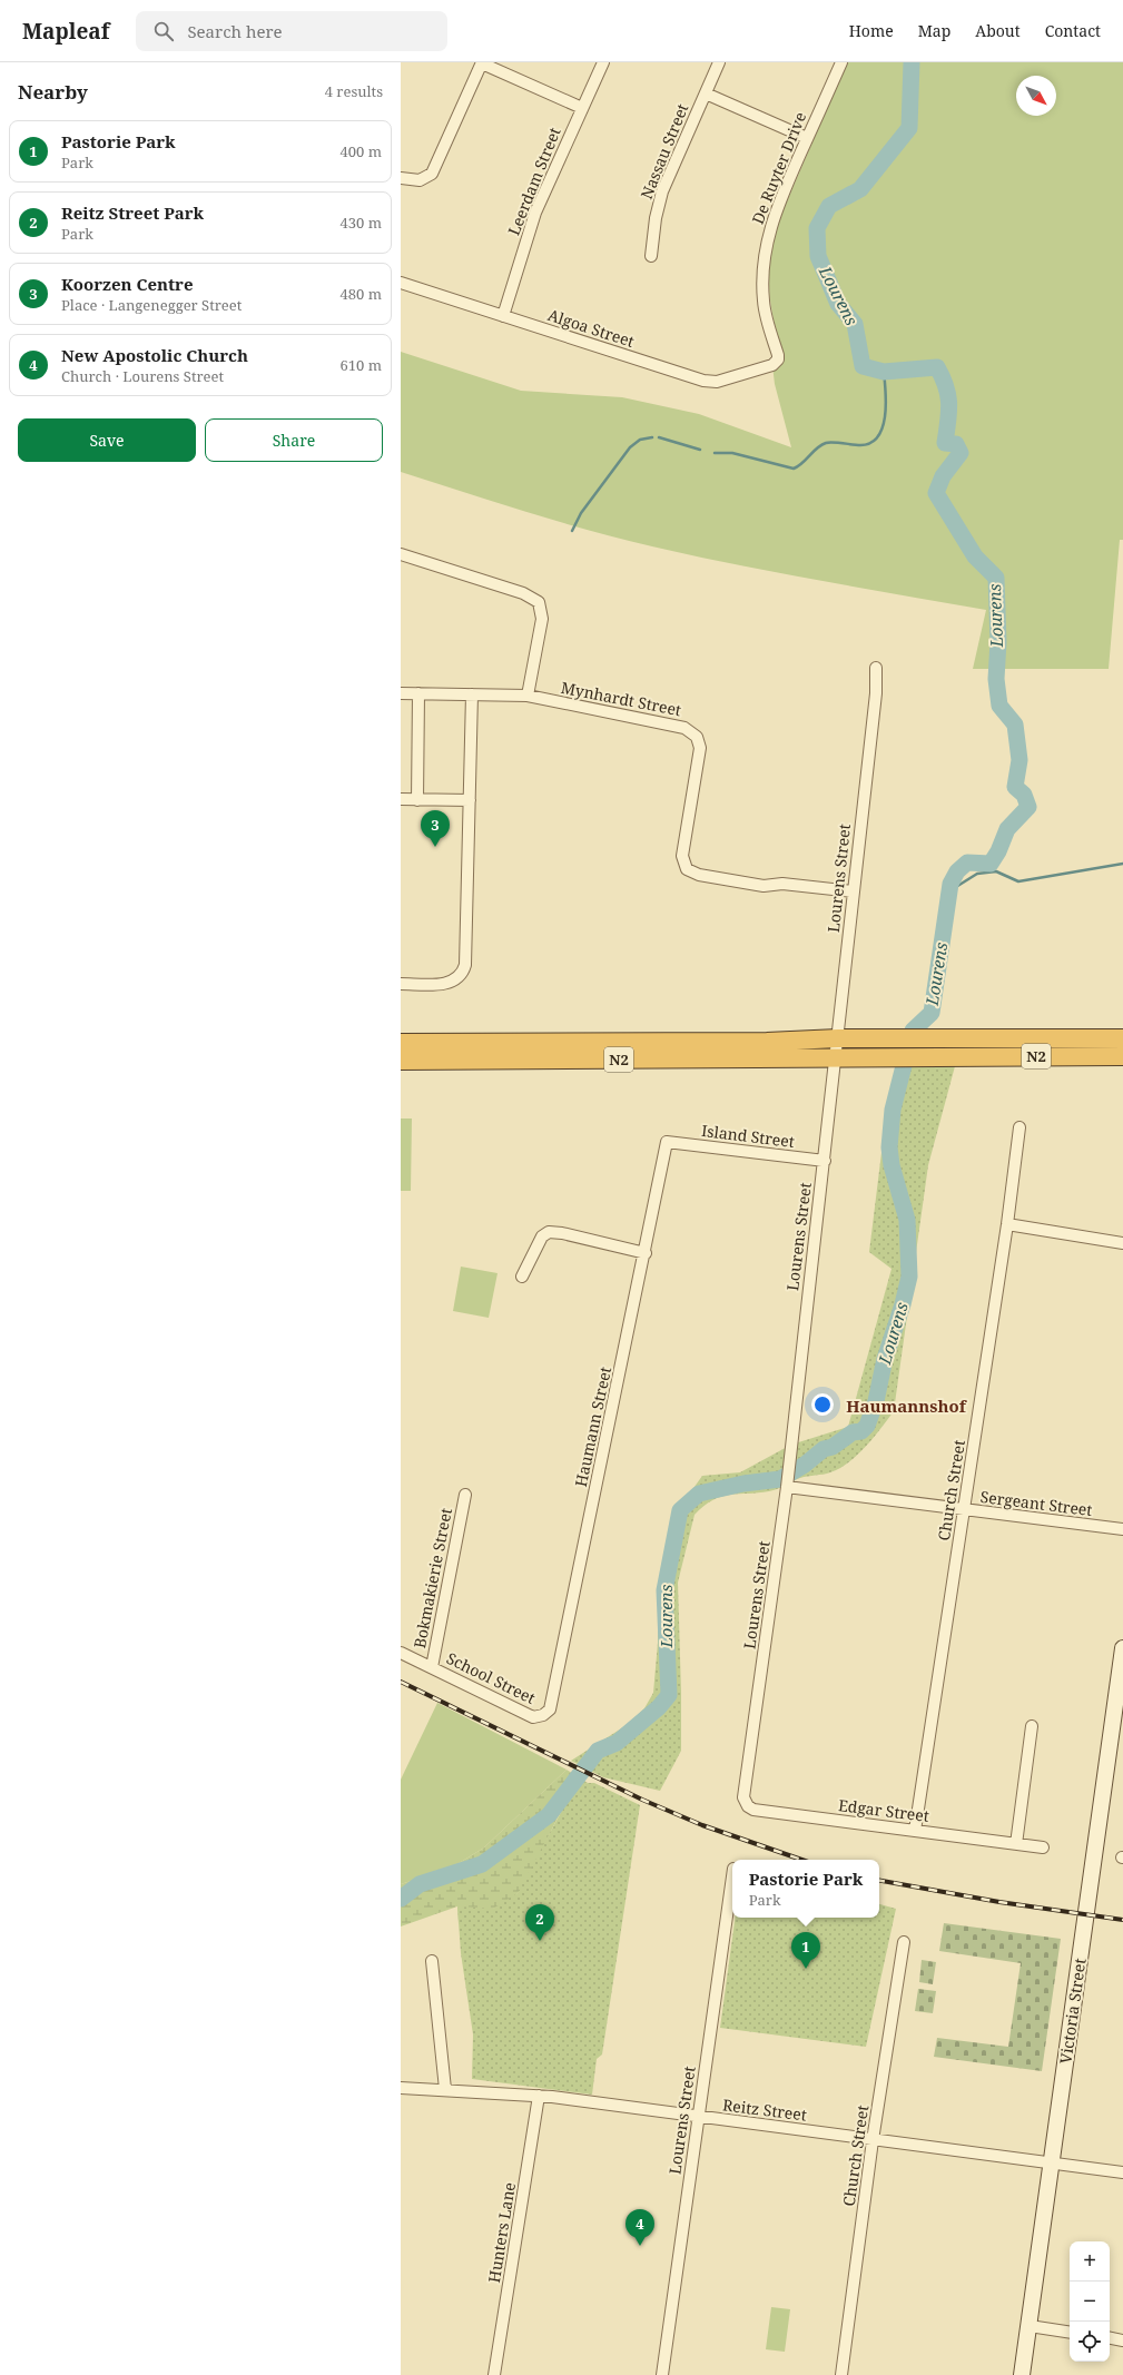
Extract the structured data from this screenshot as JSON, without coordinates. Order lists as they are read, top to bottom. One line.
{"streets":{"highway":["N2"],"main road":["Victoria Street"],"street":["Nassau Street","De Ruyter Drive","Leerdam Street","Algoa Street","Mynhardt Street","Lourens Street","Island Street","Haumann Street","Church Street","Sergeant Street","Bokmakierie Street","School Street","Edgar Street","Reitz Street","Hunters Lane"]},"crossings":[["De Ruyter Drive","Algoa Street"],["Leerdam Street","Algoa Street"],["Mynhardt Street","Lourens Street"],["Lourens Street","N2"],["Lourens Street","Island Street"],["Lourens Street","Sergeant Street"],["Lourens Street","Edgar Street"],["Lourens Street","Reitz Street"],["Island Street","Haumann Street"],["Haumann Street","School Street"],["Church Street","Sergeant Street"],["Church Street","Edgar Street"],["Church Street","Reitz Street"],["Bokmakierie Street","School Street"],["Victoria Street","Reitz Street"],["Reitz Street","Hunters Lane"]],"districts":["Haumannshof"],"water":["Lourens"],"north":"bottom right","page":{"header":"Mapleaf","search":"Search here","nav":["Home","Map","About","Contact"],"heading":["Nearby","4 results"],"list":[{"mark":"1","name":"Pastorie Park","note":"Park","value":"400 m"},{"mark":"2","name":"Reitz Street Park","note":"Park","value":"430 m"},{"mark":"3","name":"Koorzen Centre","note":"Place · Langenegger Street","value":"480 m"},{"mark":"4","name":"New Apostolic Church","note":"Church · Lourens Street","value":"610 m"}],"buttons":["Save","Share"],"pins":["3","2","1","4"],"popup":["Pastorie Park","Park"],"map_buttons":["+","−"]}}
